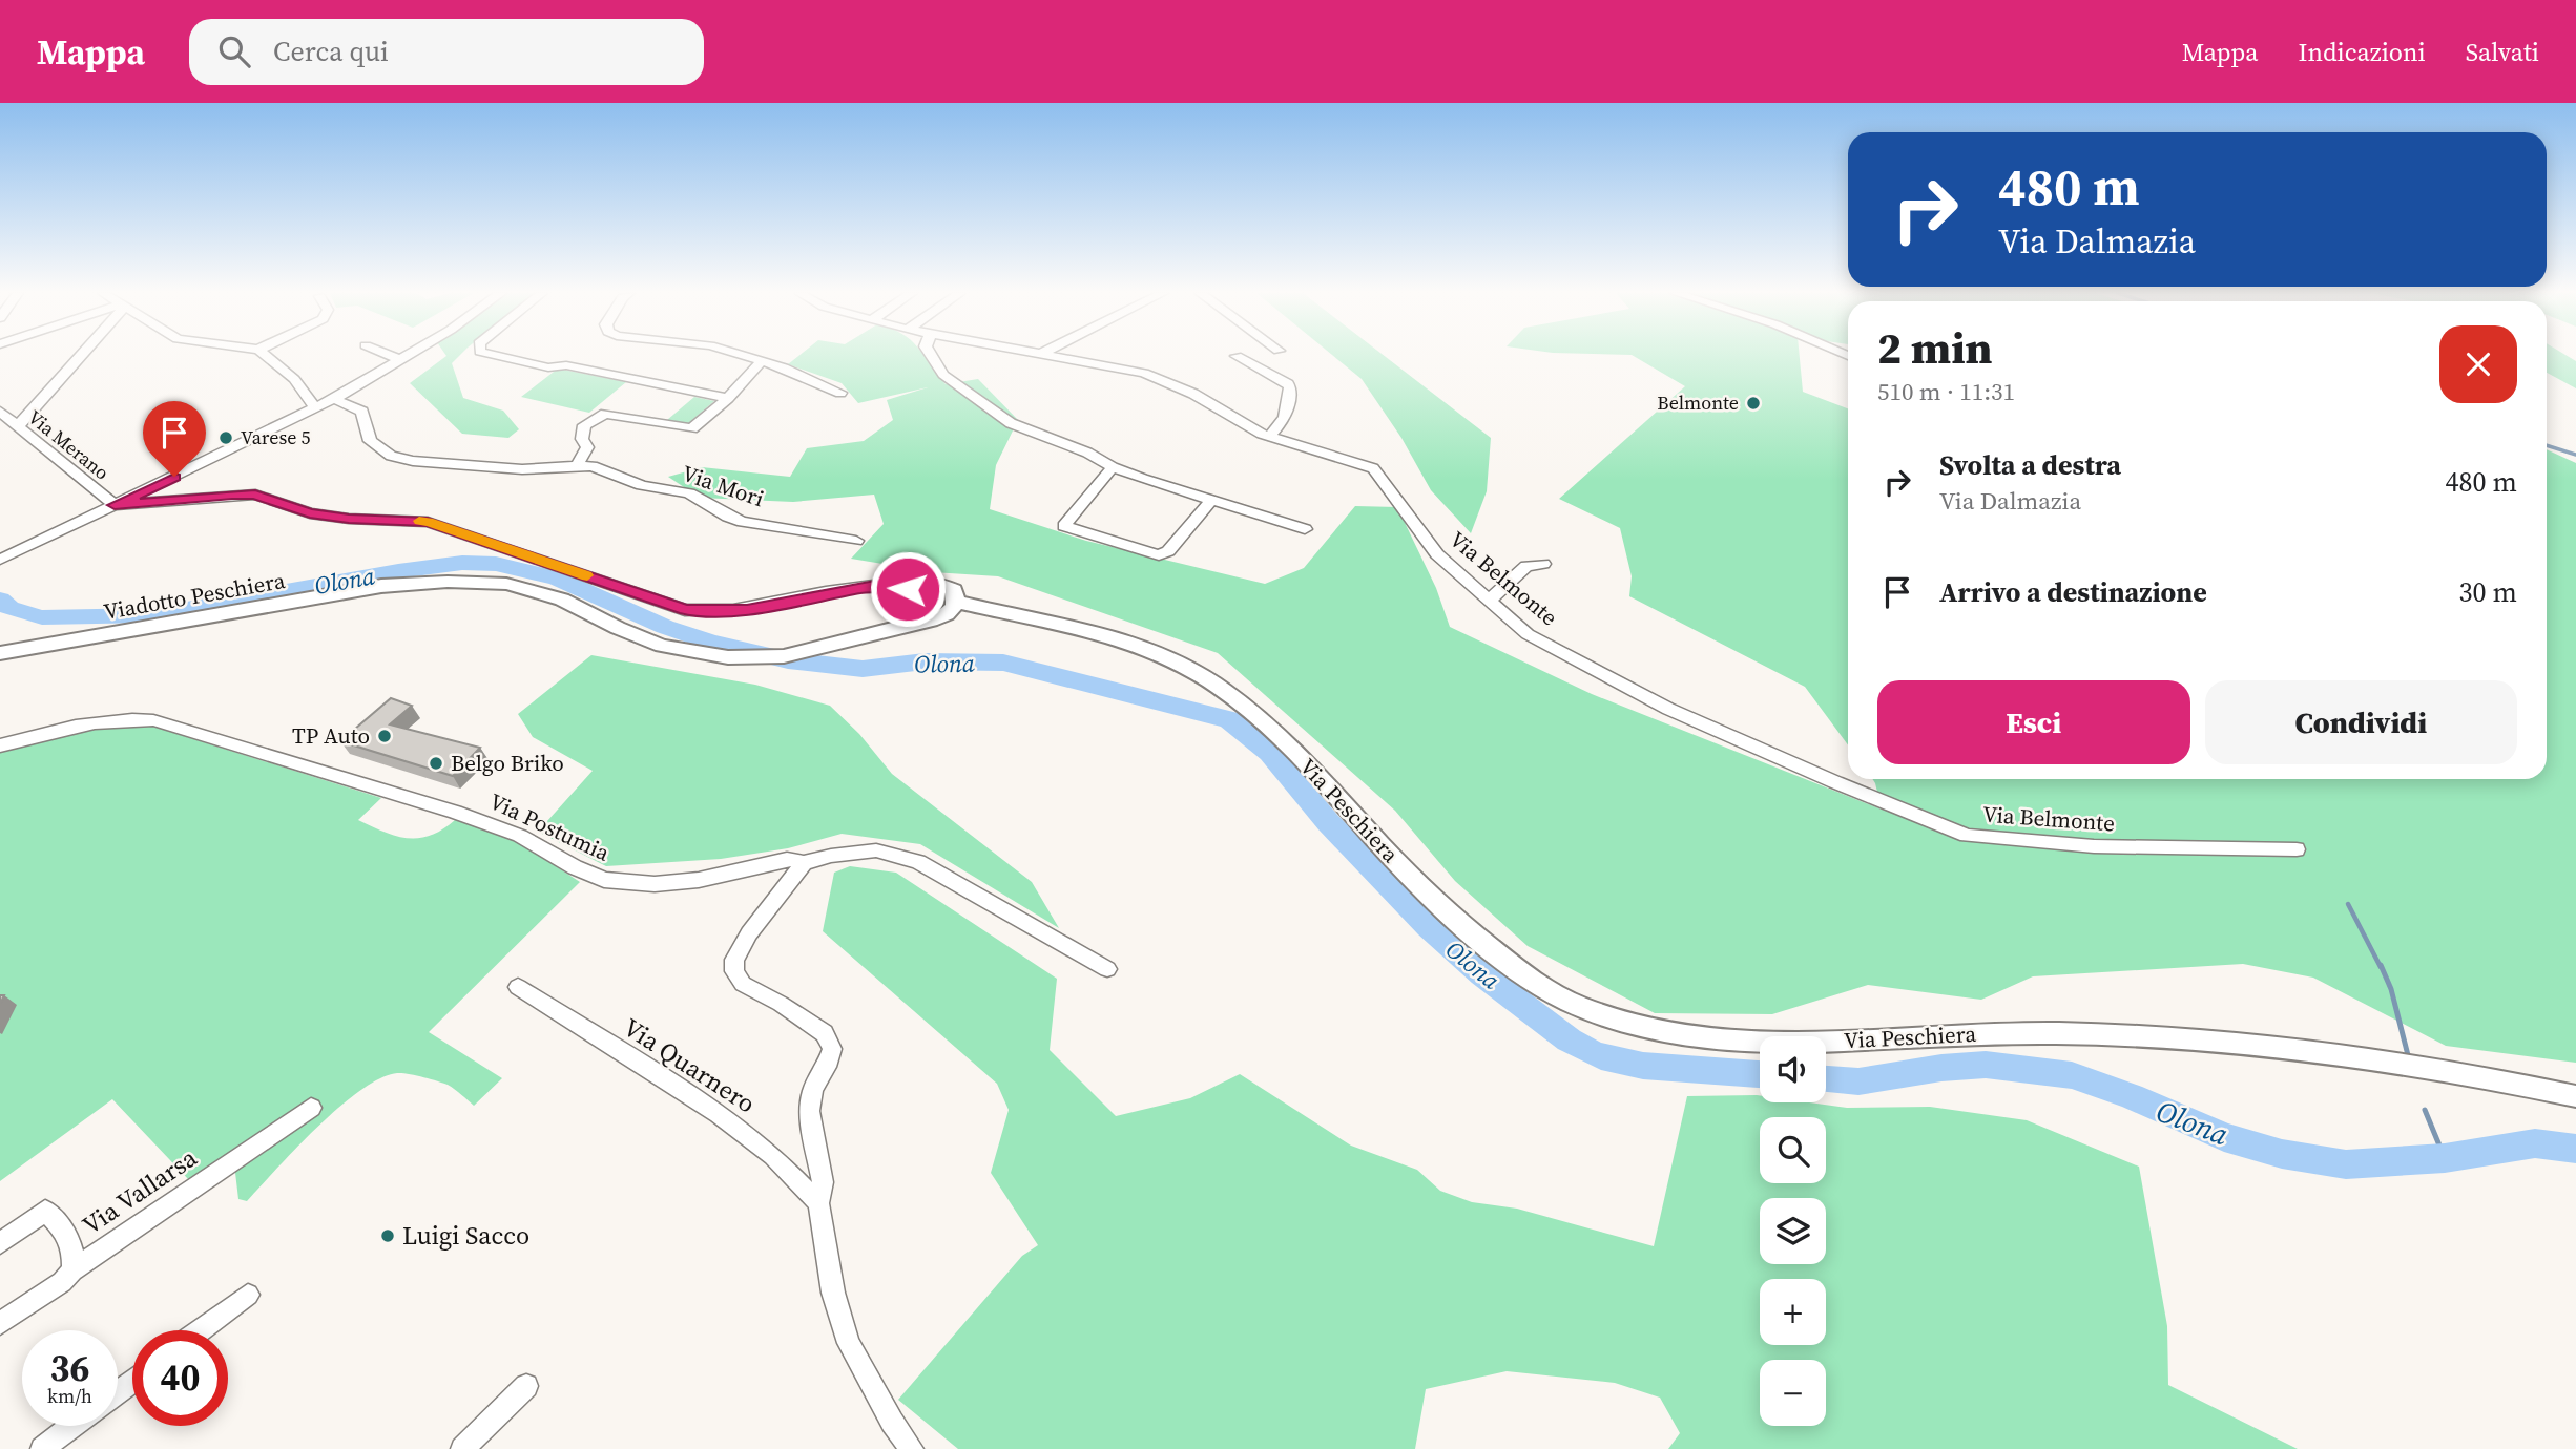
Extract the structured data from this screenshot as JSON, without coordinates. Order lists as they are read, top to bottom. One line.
{"streets":{"main road":["Viadotto Peschiera","Via Peschiera"],"street":["Via Merano","Via Mori","Via Belmonte","Via Postumia","Via Quarnero","Via Vallarsa"]},"crossings":[["Viadotto Peschiera","Via Peschiera"]],"water":["Olona"],"places":["Belmonte","Varese 5","TP Auto","Belgo Briko","Luigi Sacco"],"page":{"header":"Mappa","search":"Cerca qui","nav":["Mappa","Indicazioni","Salvati"],"turn":["480 m","Via Dalmazia"],"heading":["2 min","510 m · 11:31"],"list":[{"name":"Svolta a destra","note":"Via Dalmazia","value":"480 m"},{"name":"Arrivo a destinazione","value":"30 m"}],"buttons":["Esci","Condividi"],"map_buttons":["+","−"],"speed":"36 km/h","limit":"40"}}
